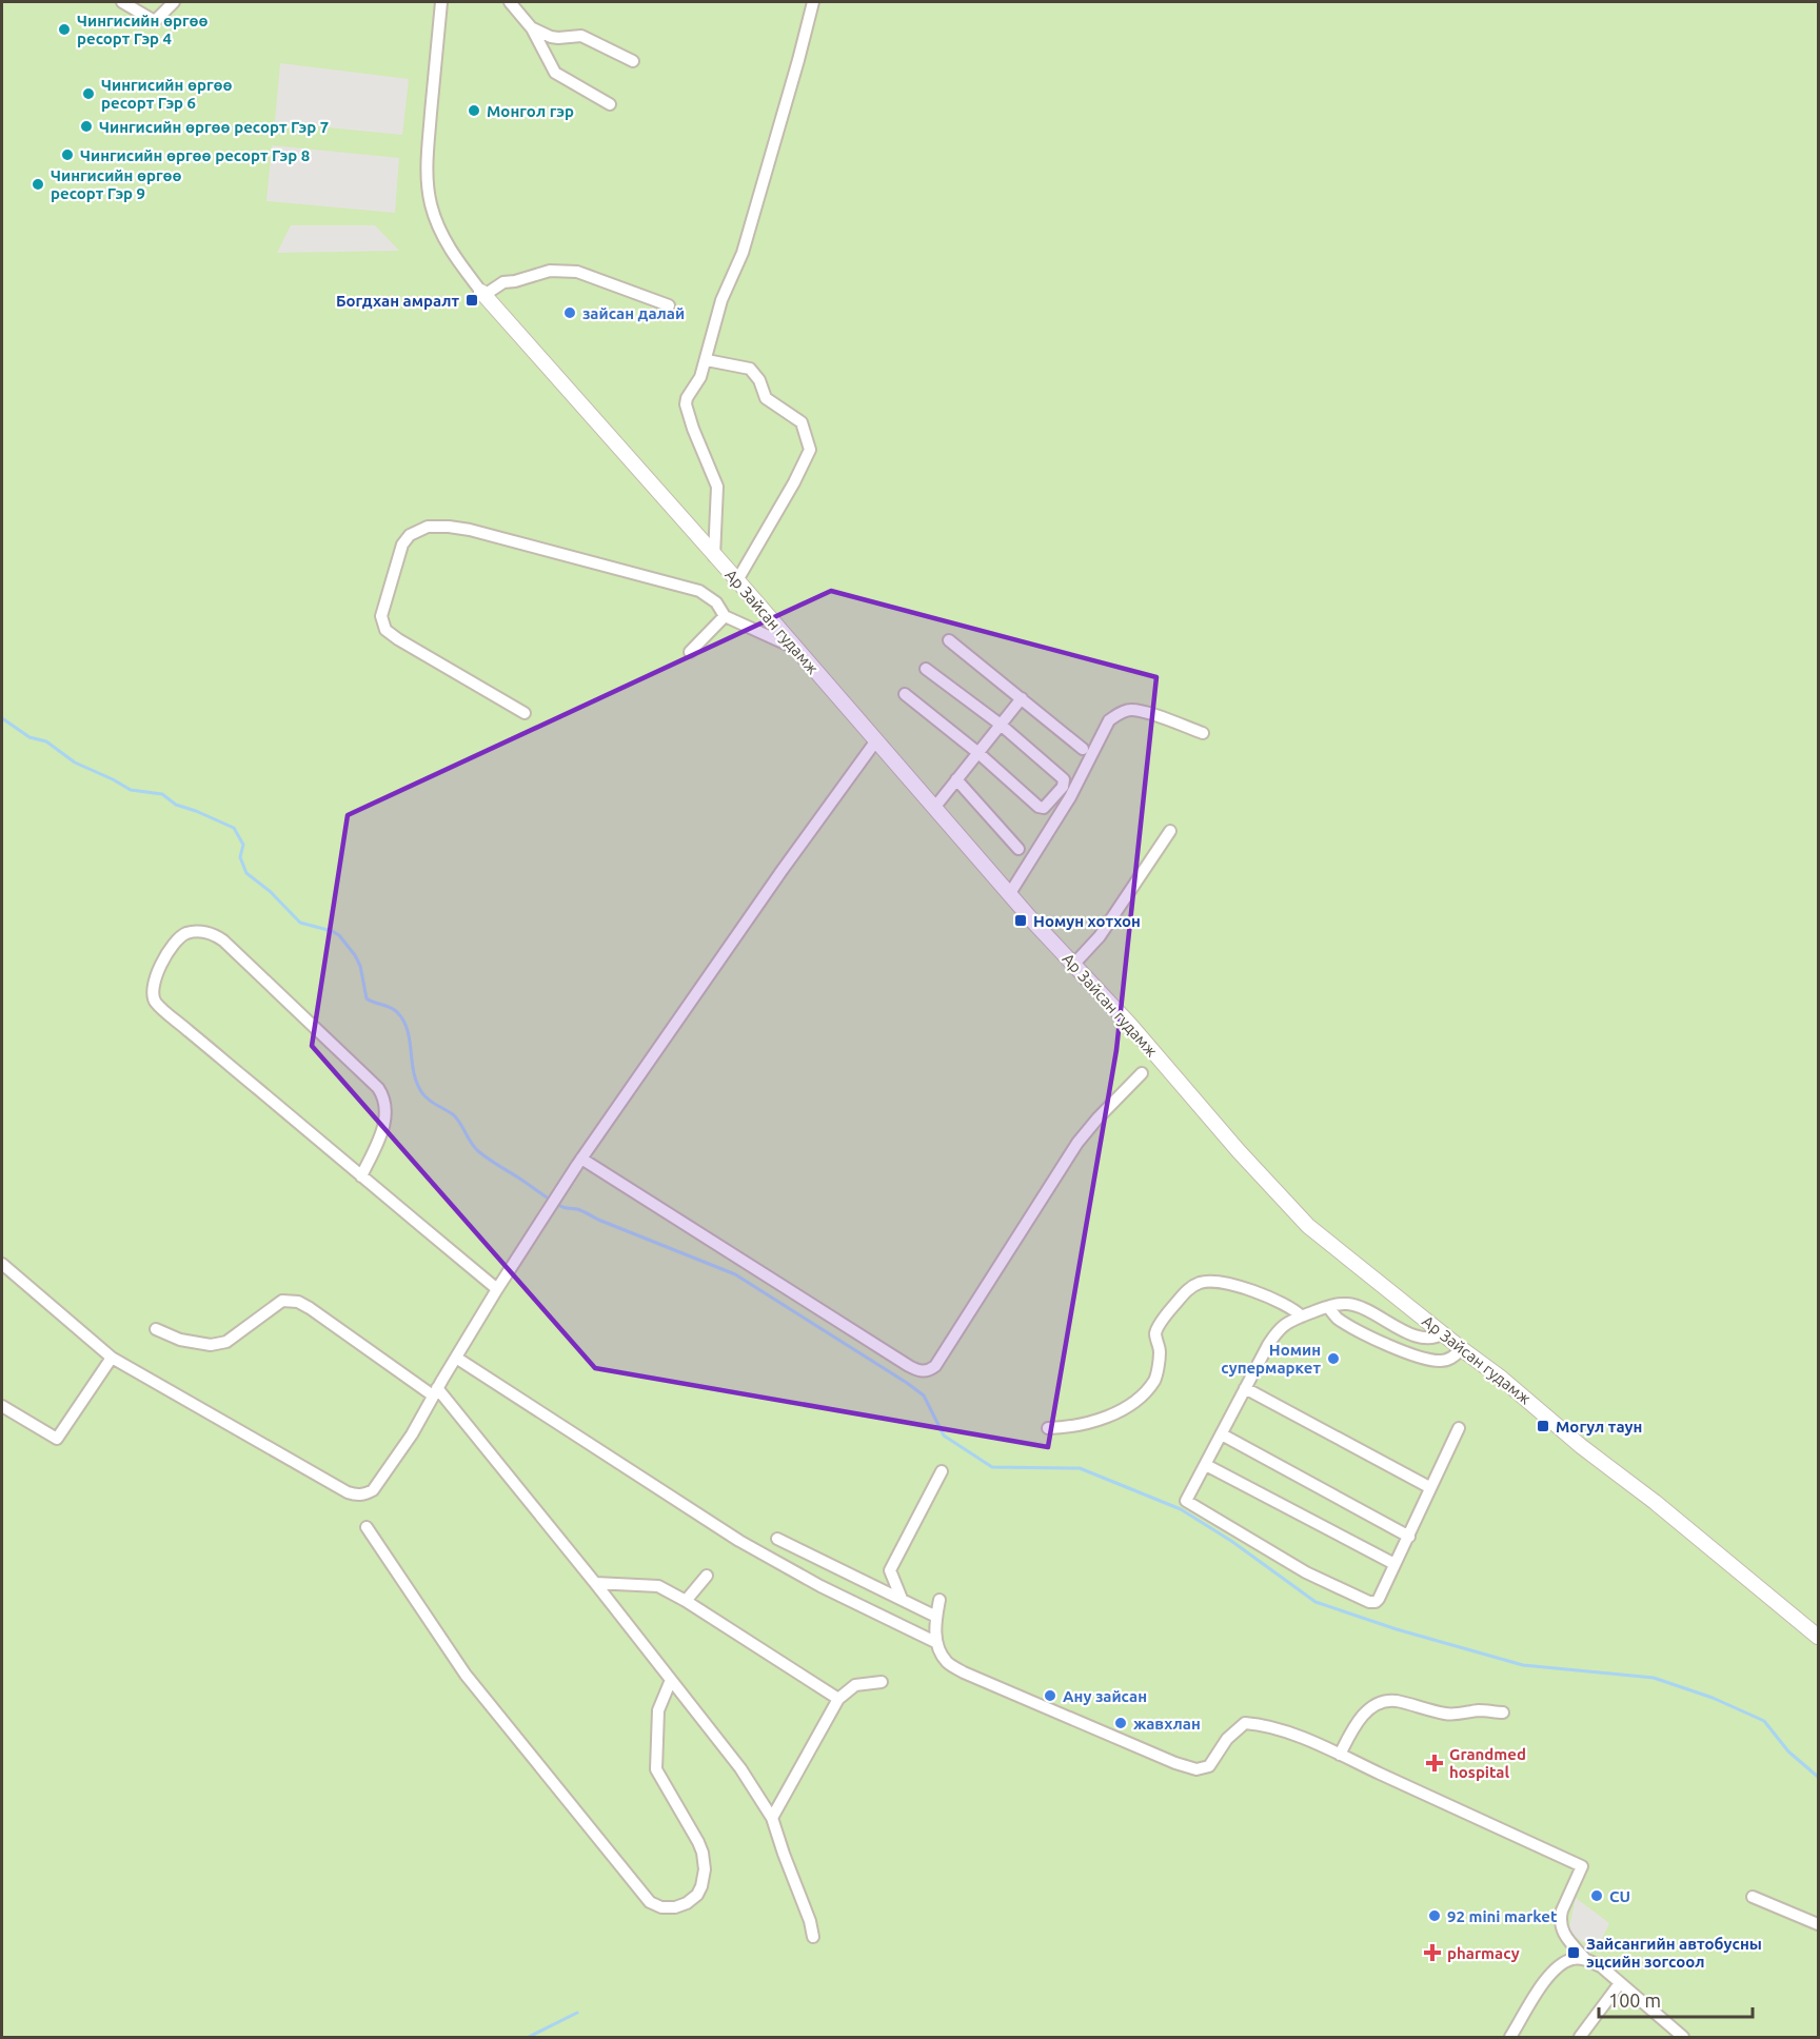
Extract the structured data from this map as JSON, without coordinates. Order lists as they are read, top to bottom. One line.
{"streets":{"street":["Ар Зайсан гудамж"]},"places":{"other":["Чингисийн өргөө ресорт Гэр 4","Чингисийн өргөө ресорт Гэр 6","Монгол гэр","Чингисийн өргөө ресорт Гэр 7","Чингисийн өргөө ресорт Гэр 8","Чингисийн өргөө ресорт Гэр 9","зайсан далай","Номин супермаркет","Ану зайсан","жавхлан","CU","92 mini market"],"transit":["Богдхан амралт","Номун хотхон","Могул таун","Зайсангийн автобусны эцсийн зогсоол"],"health":["Grandmed hospital","pharmacy"]},"scale_bar":"100 m"}
